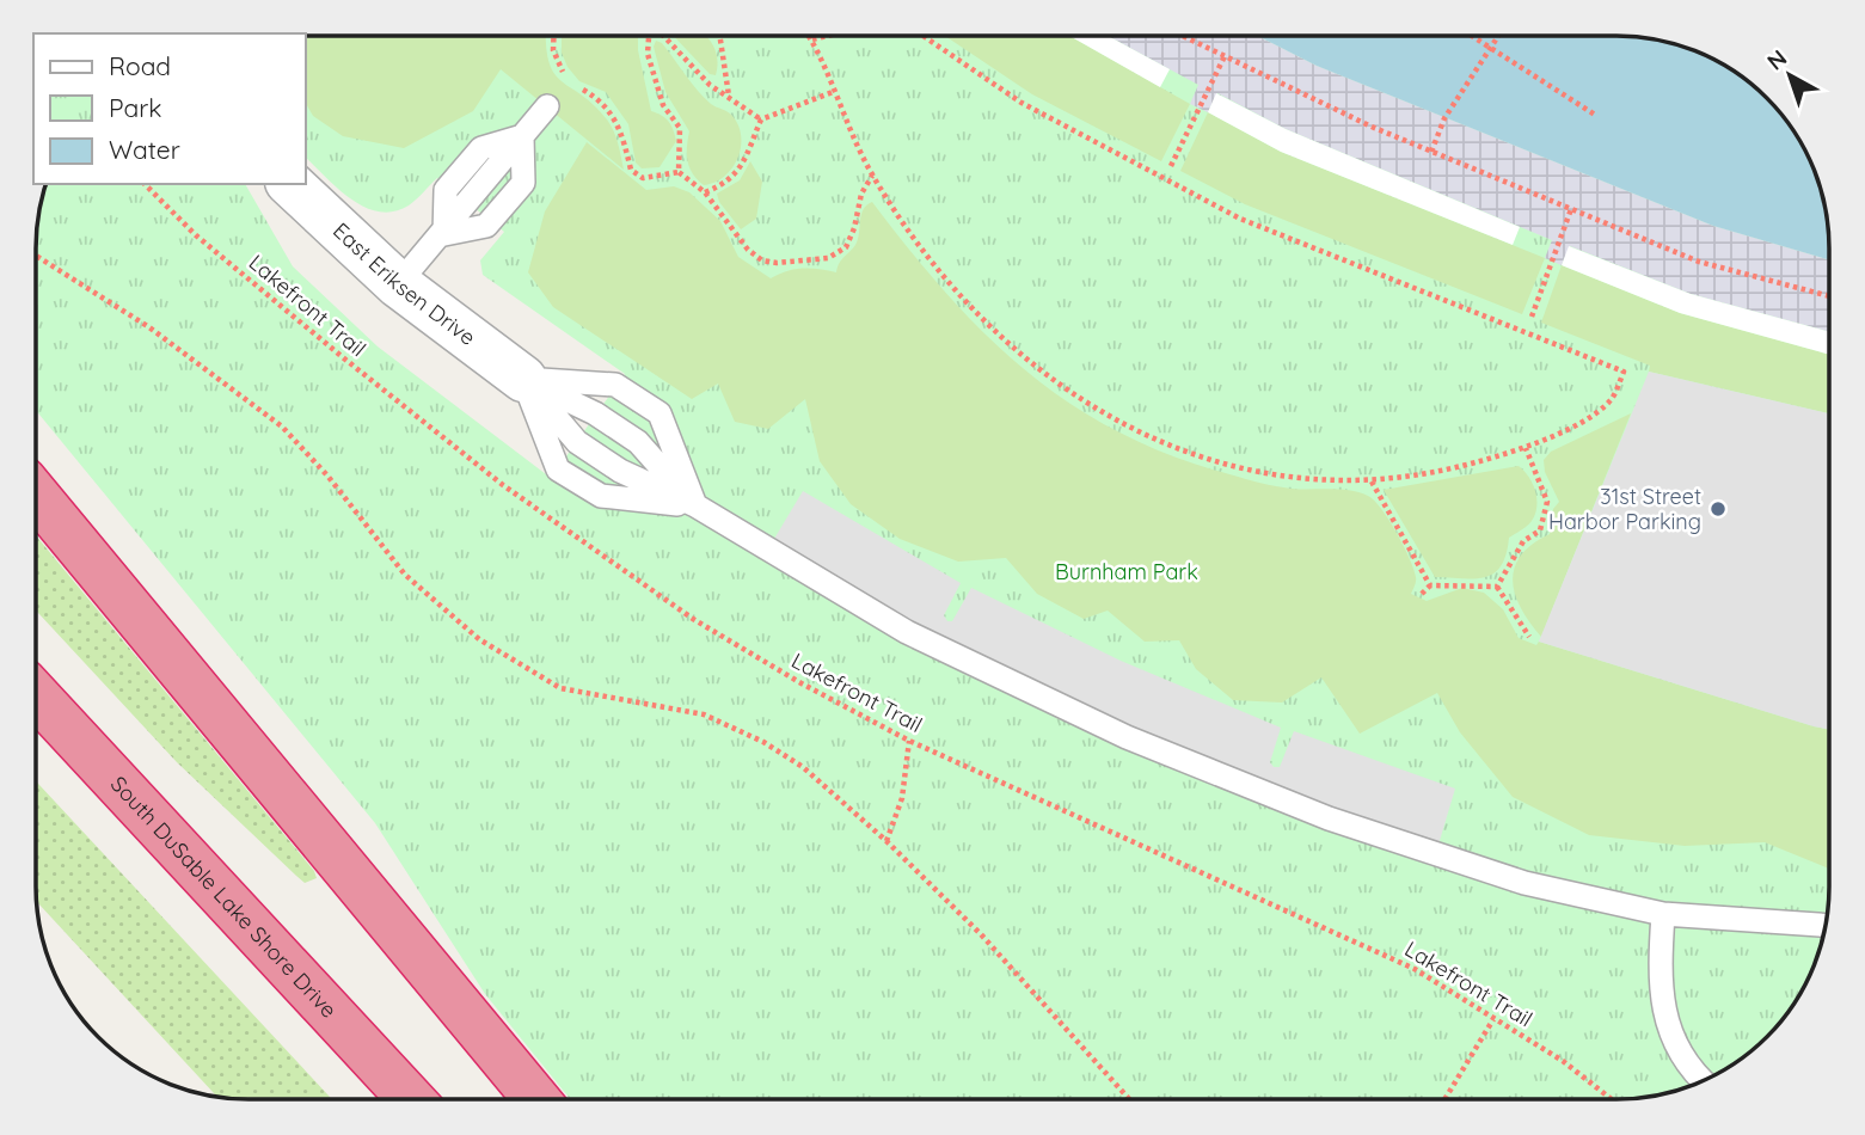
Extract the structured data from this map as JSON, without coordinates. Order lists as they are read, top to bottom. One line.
{"streets":{"highway":["South DuSable Lake Shore Drive"],"street":["East Eriksen Drive"],"path":["Lakefront Trail"]},"parks":["Burnham Park"],"places":["31st Street Harbor Parking"],"legend":["Road","Park","Water"],"north":"top left"}
